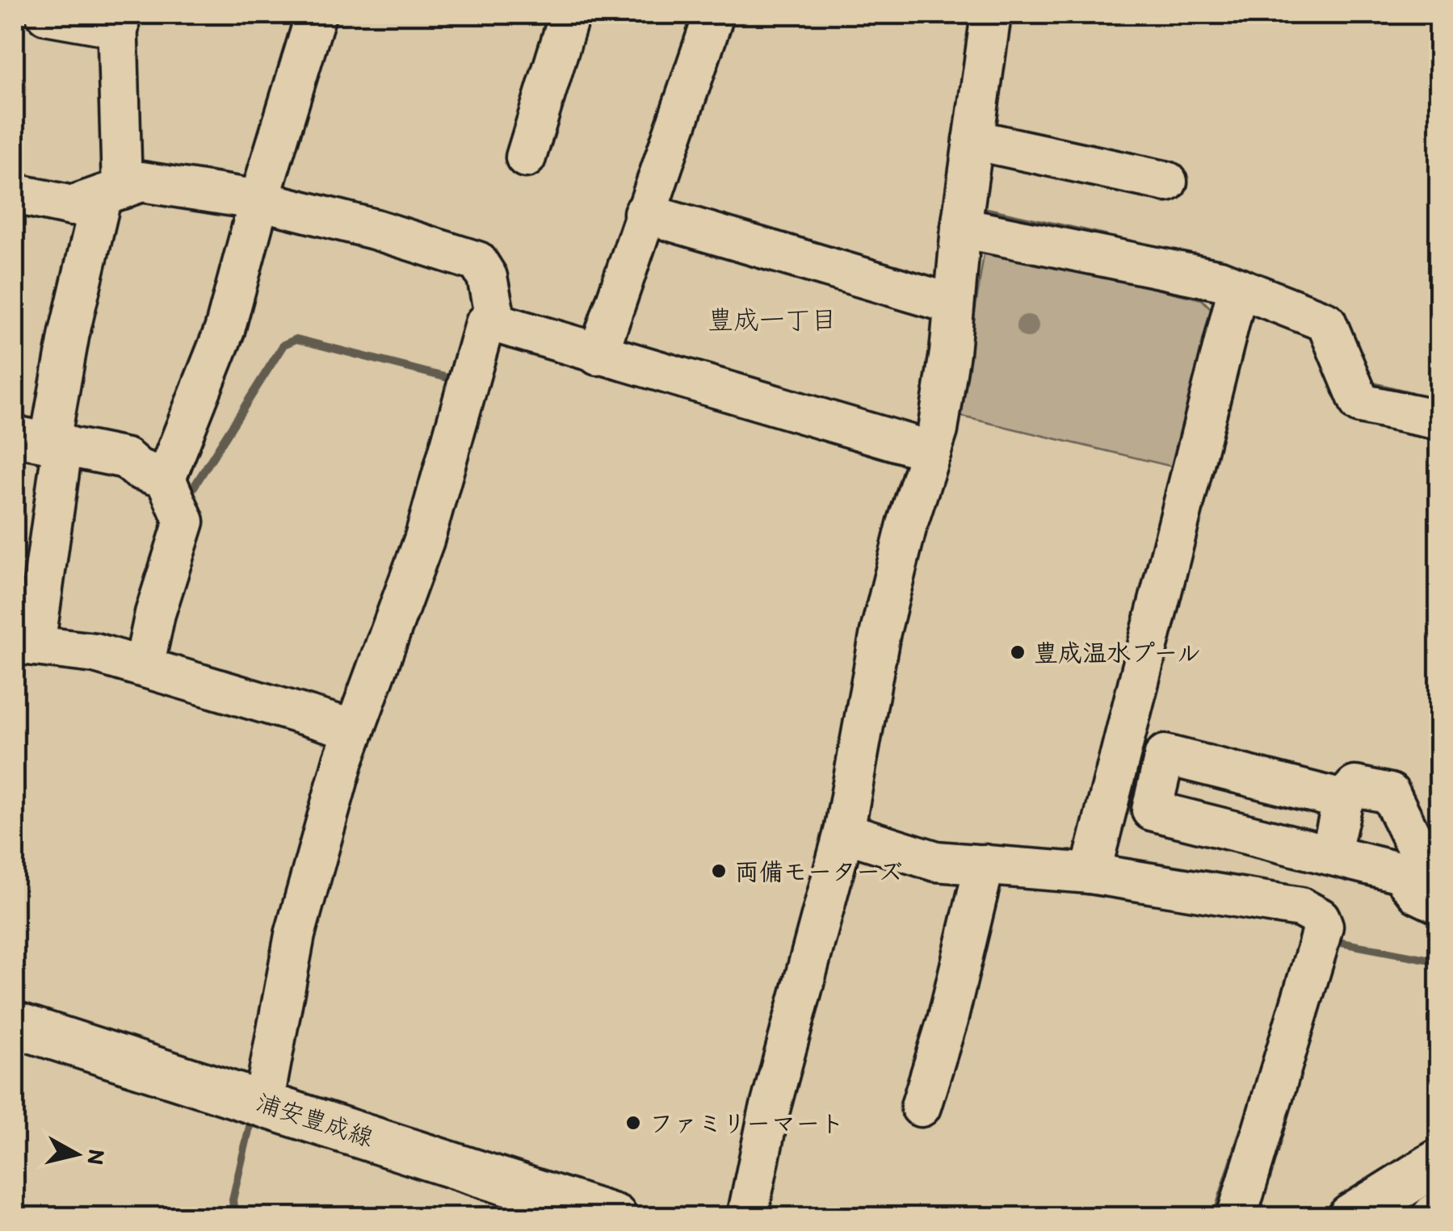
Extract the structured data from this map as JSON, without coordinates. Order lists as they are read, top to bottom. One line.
{"streets":{"main road":["浦安豊成線"]},"districts":["豊成一丁目"],"places":["豊成温水プール","両備モーターズ","ファミリーマート"],"north":"right"}
